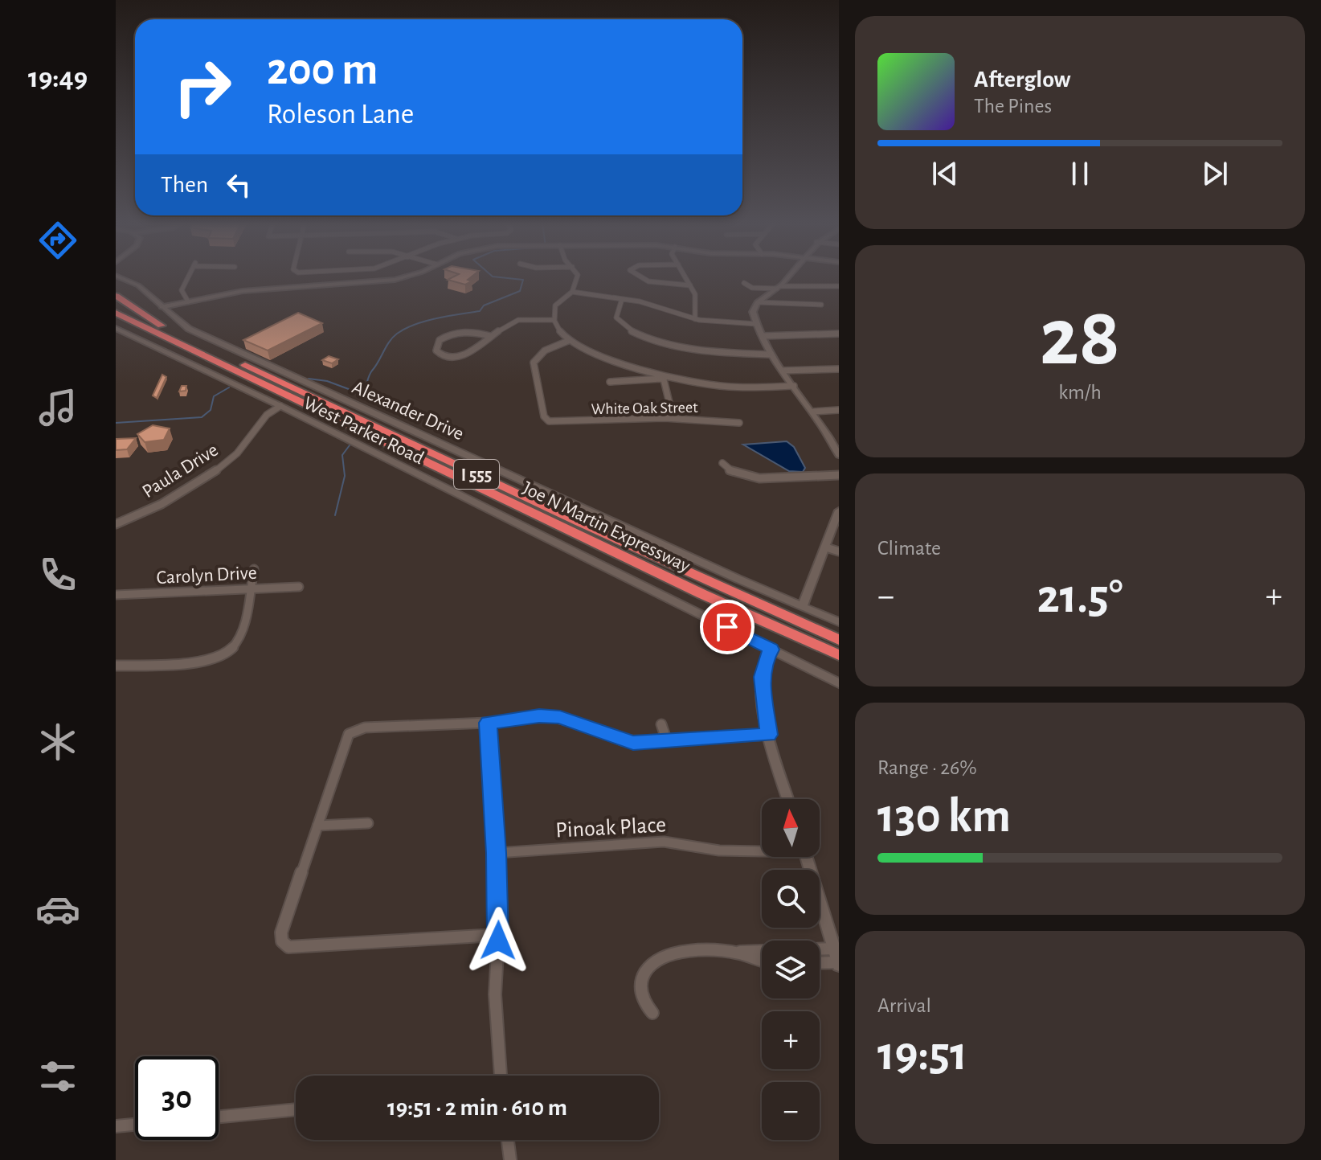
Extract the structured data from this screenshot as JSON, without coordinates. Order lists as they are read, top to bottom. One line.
{"streets":{"highway":["I 555","Joe N Martin Expressway"],"street":["White Oak Street","Alexander Drive","West Parker Road","Paula Drive","Carolyn Drive","Pinoak Place"]},"crossings":[["West Parker Road","Paula Drive"]],"north":"top","page":{"tabs":"19:49","turn":["200 m","Roleson Lane"],"song":["Afterglow","The Pines"],"then":"Then","tile":[["28","km/h"],"Climate",["Range · 26%","130 km"],["Arrival","19:51"]],"heat":["−","21.5°","+"],"map_buttons":["+","−"],"limit":"30","trip":"19:51 · 2 min · 610 m"}}
